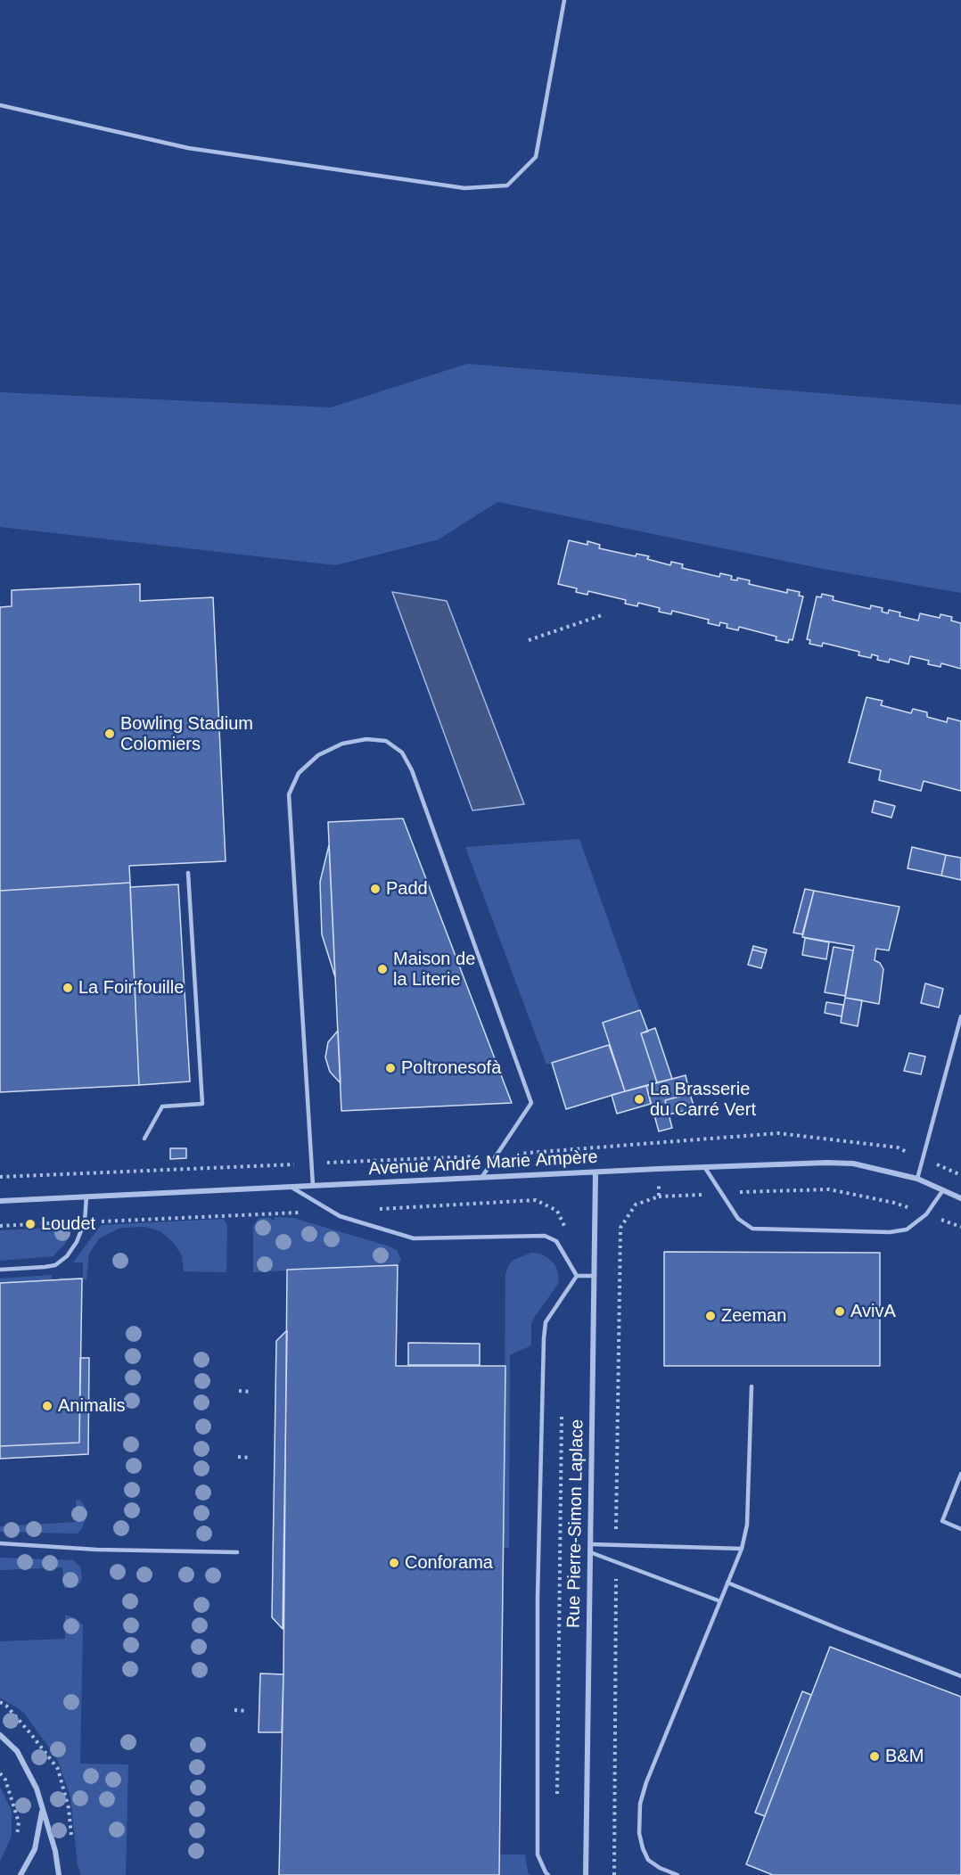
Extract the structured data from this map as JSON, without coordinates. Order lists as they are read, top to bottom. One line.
{"streets":{"street":["Avenue André Marie Ampère","Rue Pierre-Simon Laplace"]},"crossings":[["Avenue André Marie Ampère","Rue Pierre-Simon Laplace"]],"places":["Bowling Stadium Colomiers","Padd","Maison de la Literie","La Foir'fouille","Poltronesofà","La Brasserie du Carré Vert","Loudet","AvivA","Zeeman","Animalis","Conforama","B&M"]}
